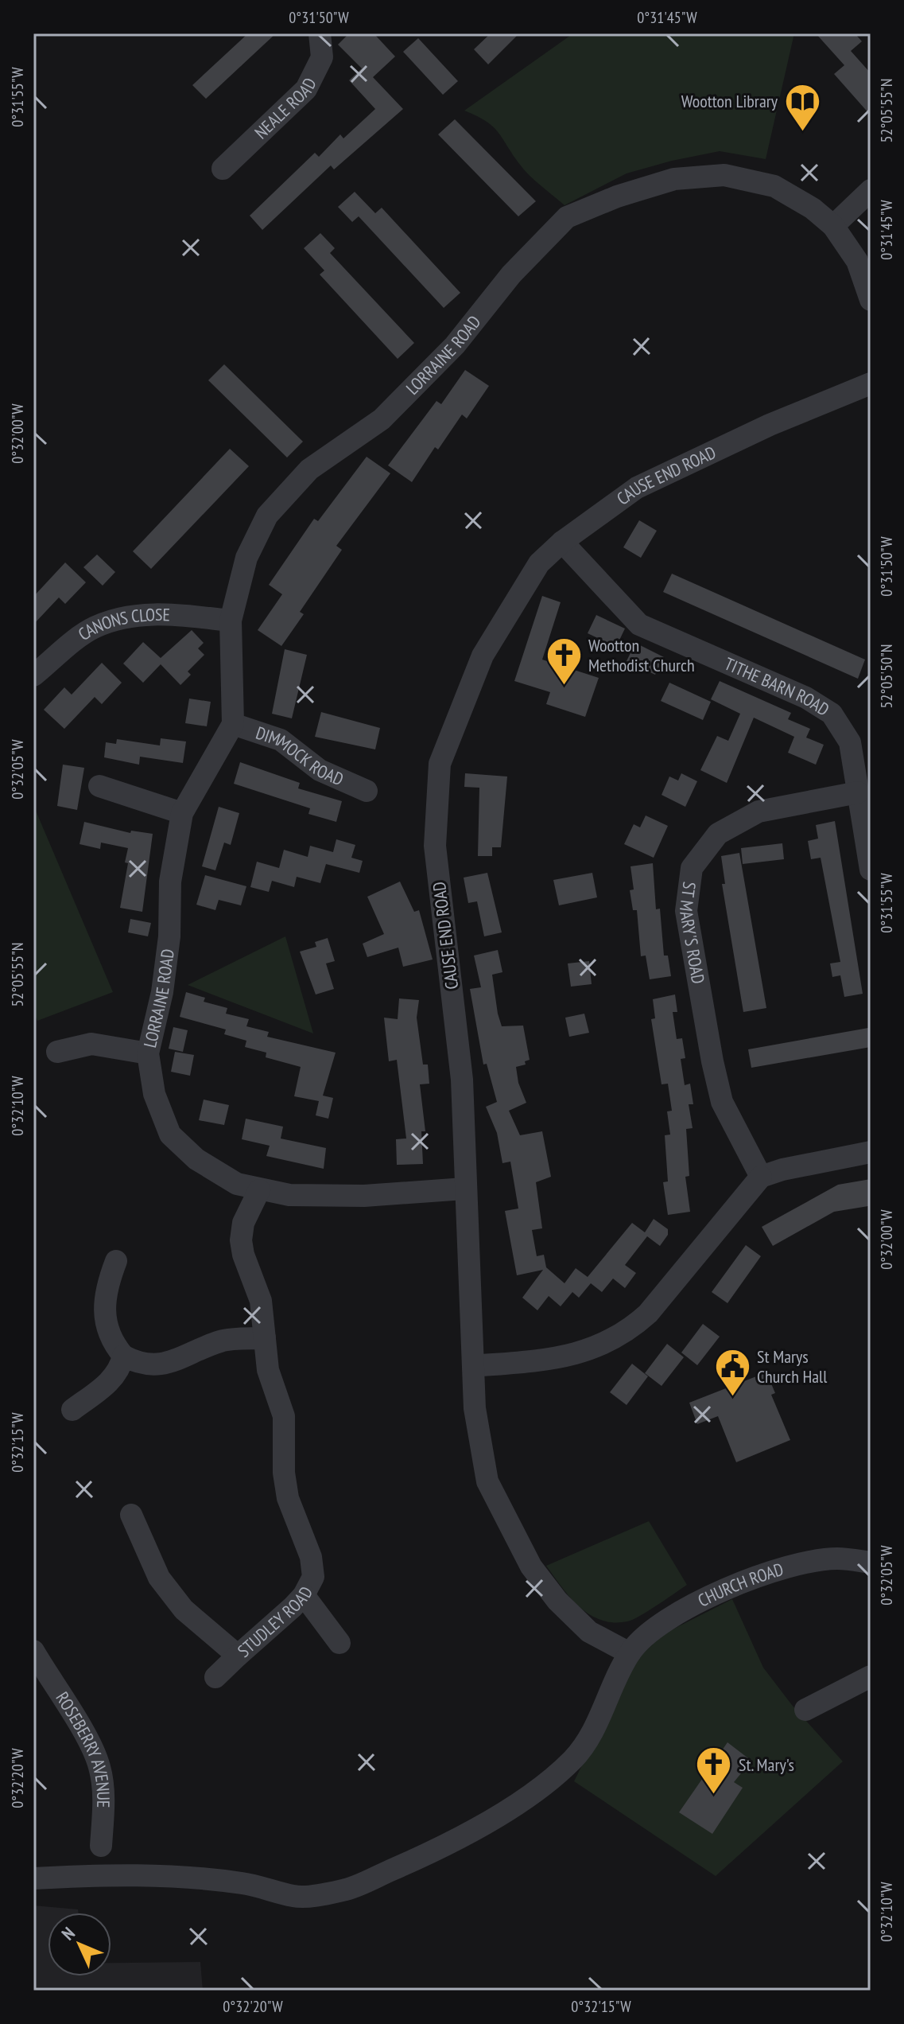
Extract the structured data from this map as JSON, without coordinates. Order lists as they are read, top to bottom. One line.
{"streets":{"street":["NEALE ROAD","LORRAINE ROAD","CAUSE END ROAD","CANONS CLOSE","TITHE BARN ROAD","DIMMOCK ROAD","ST MARY'S ROAD","CHURCH ROAD","STUDLEY ROAD","ROSEBERRY AVENUE"]},"crossings":[["LORRAINE ROAD","CAUSE END ROAD"],["LORRAINE ROAD","CANONS CLOSE"],["LORRAINE ROAD","DIMMOCK ROAD"],["LORRAINE ROAD","STUDLEY ROAD"],["CAUSE END ROAD","TITHE BARN ROAD"],["CAUSE END ROAD","CHURCH ROAD"],["TITHE BARN ROAD","ST MARY'S ROAD"]],"places":{"library":["Wootton Library"],"church":["Wootton Methodist Church","St. Mary's"],"public building":["St Marys Church Hall"]},"north":"top left","coordinates":["0°31'50\"W","0°31'45\"W","0°31'55\"W","52°05'55\"N","0°32'00\"W","52°05'50\"N","0°32'05\"W","0°32'10\"W","0°32'15\"W","0°32'20\"W"]}
